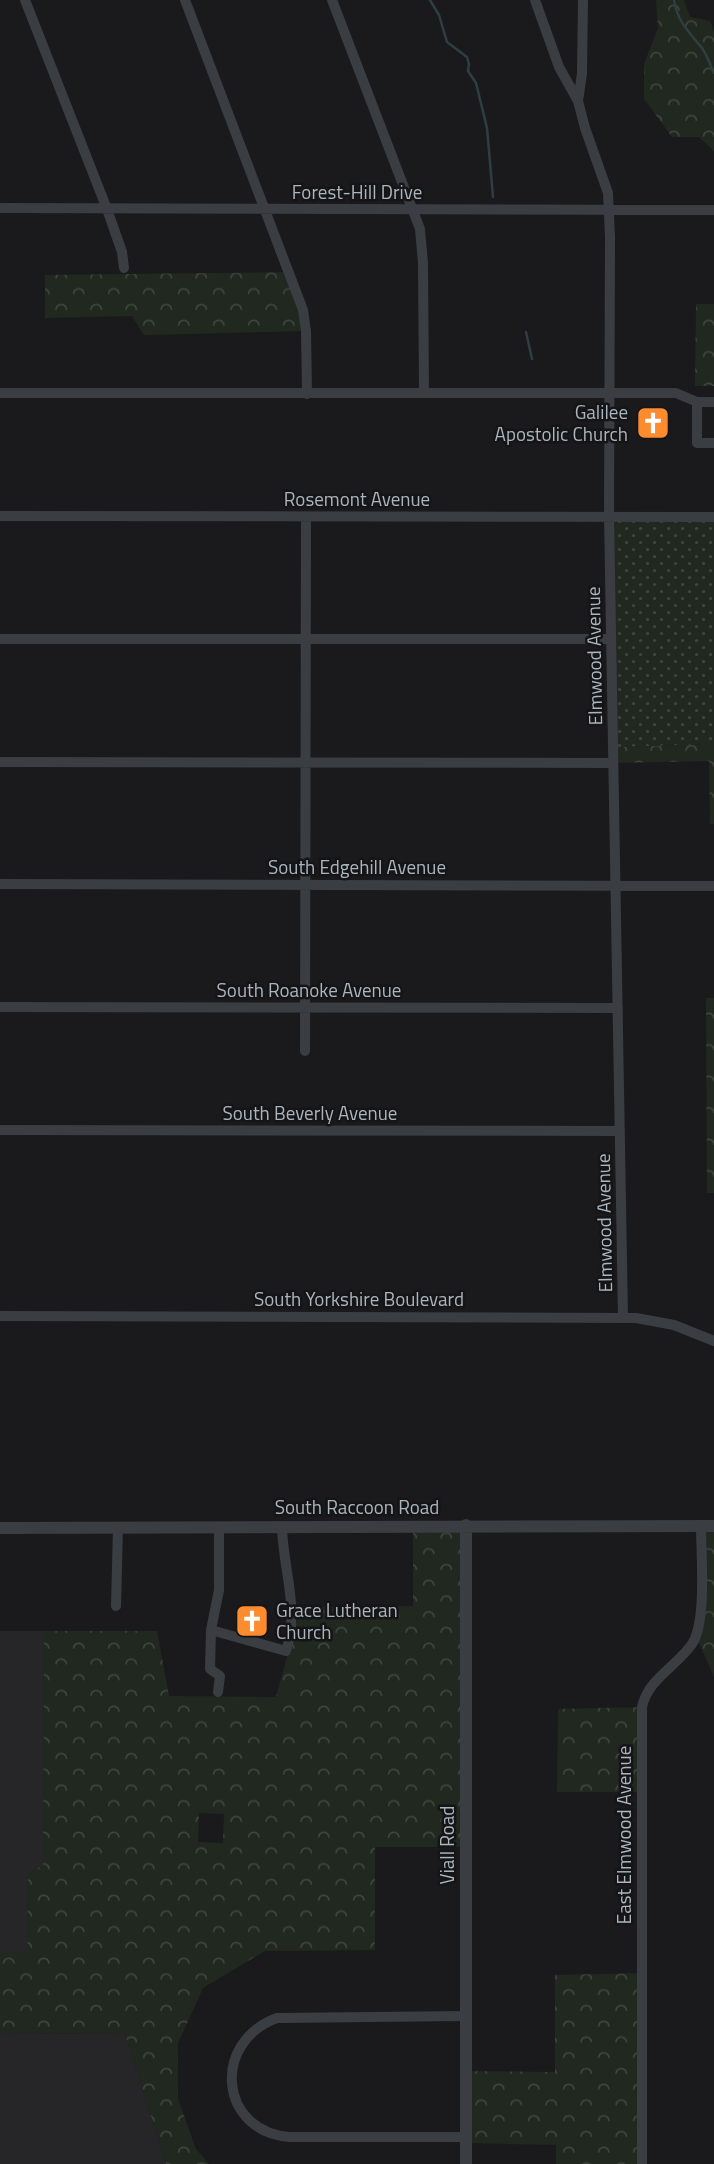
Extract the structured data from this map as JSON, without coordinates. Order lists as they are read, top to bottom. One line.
{"streets":{"street":["Forest-Hill Drive","Rosemont Avenue","Elmwood Avenue","South Edgehill Avenue","South Roanoke Avenue","South Beverly Avenue","South Yorkshire Boulevard","South Raccoon Road","East Elmwood Avenue","Viall Road"]},"crossings":[["Forest-Hill Drive","Elmwood Avenue"],["Rosemont Avenue","Elmwood Avenue"],["Elmwood Avenue","South Edgehill Avenue"],["Elmwood Avenue","South Roanoke Avenue"],["Elmwood Avenue","South Beverly Avenue"],["Elmwood Avenue","South Yorkshire Boulevard"],["South Raccoon Road","East Elmwood Avenue"],["South Raccoon Road","Viall Road"]],"places":{"church":["Galilee Apostolic Church","Grace Lutheran Church"]}}
